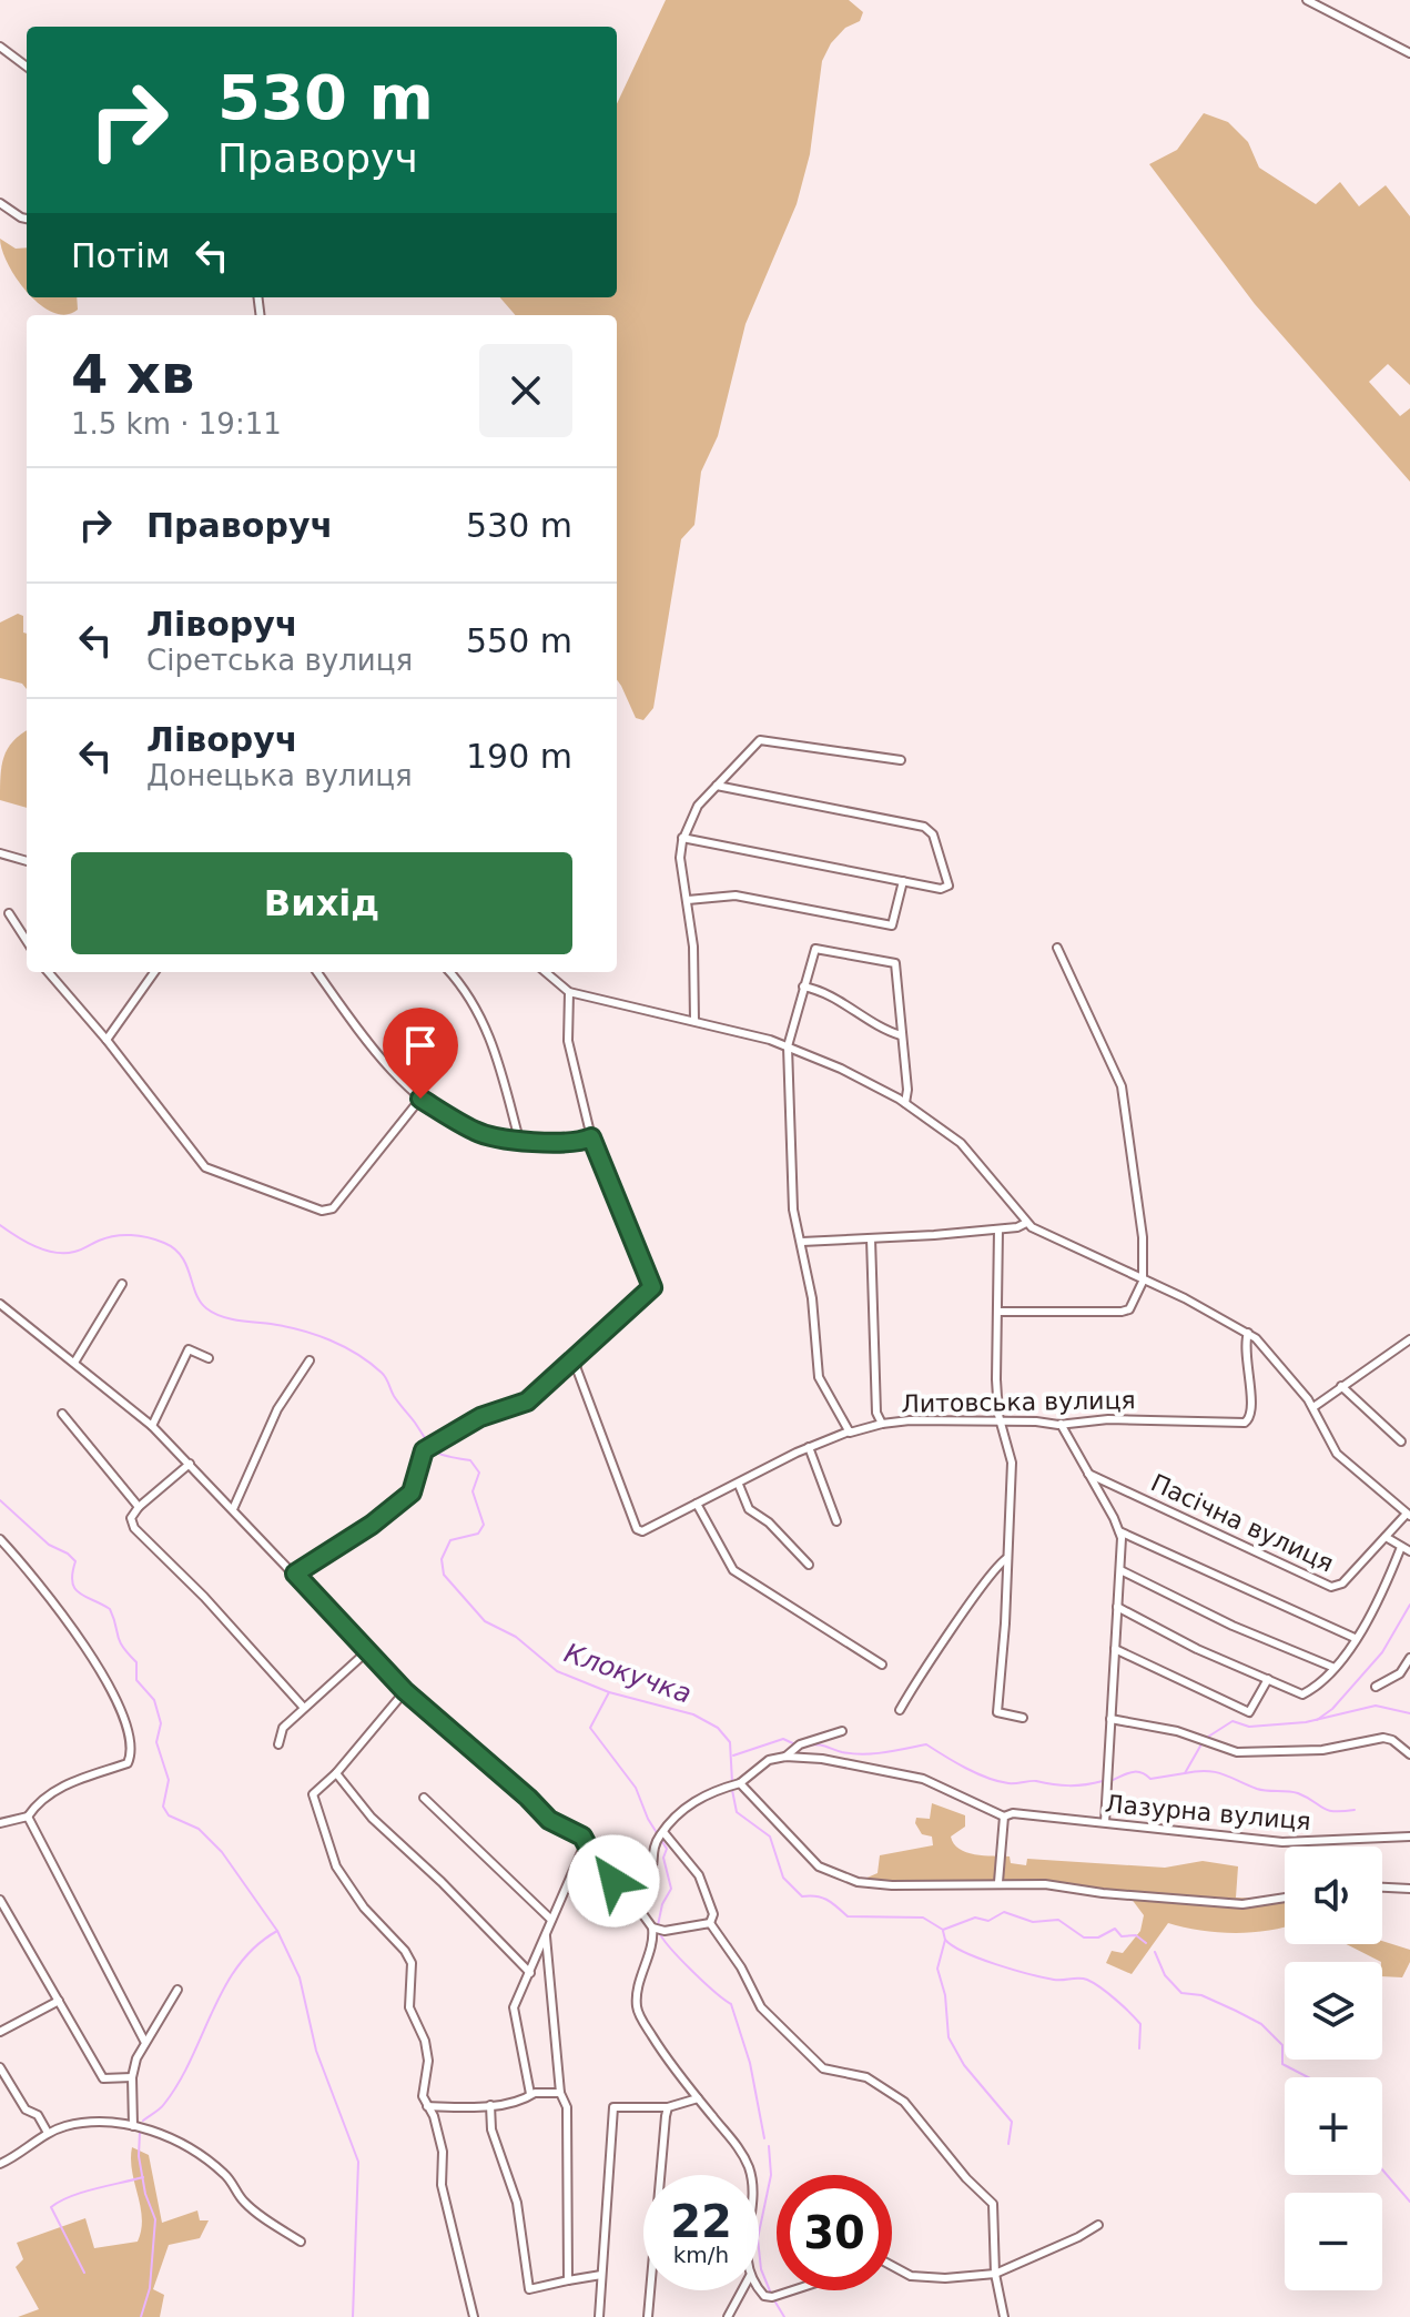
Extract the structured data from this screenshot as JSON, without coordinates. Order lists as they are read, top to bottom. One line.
{"streets":{"street":["Литовська вулиця","Пасічна вулиця","Лазурна вулиця"]},"water":["Клокучка"],"page":{"turn":["530 m","Праворуч"],"then":"Потім","heading":["4 хв","1.5 km · 19:11"],"list":[{"name":"Праворуч","value":"530 m"},{"name":"Ліворуч","note":"Сіретська вулиця","value":"550 m"},{"name":"Ліворуч","note":"Донецька вулиця","value":"190 m"}],"buttons":"Вихід","map_buttons":["+","−"],"speed":"22 km/h","limit":"30"}}
